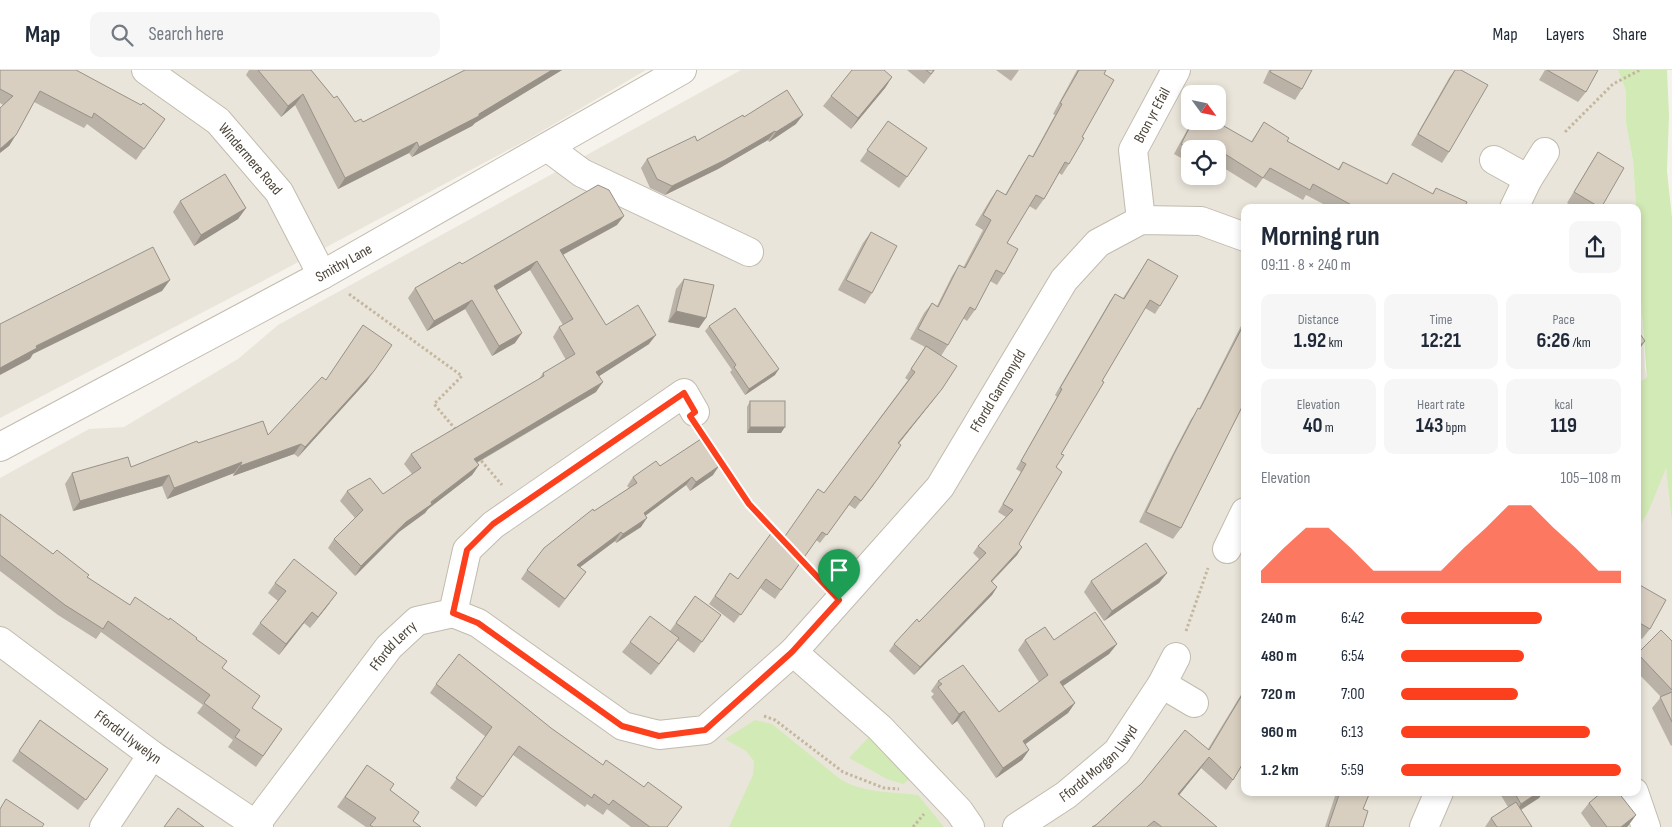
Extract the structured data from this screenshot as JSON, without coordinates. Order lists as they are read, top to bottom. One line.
{"streets":{"street":["Bron yr Efail","Windermere Road","Smithy Lane","Ffordd Garmonydd","Ffordd Lerry","Ffordd Llywelyn","Ffordd Morgan Llwyd"]},"crossings":[["Bron yr Efail","Ffordd Garmonydd"],["Windermere Road","Smithy Lane"],["Ffordd Garmonydd","Ffordd Lerry"],["Ffordd Lerry","Ffordd Llywelyn"]],"north":"bottom right","page":{"header":"Map","search":"Search here","nav":["Map","Layers","Share"],"heading":["Morning run","09:11 · 8 × 240 m"],"stats":[["Distance","1.92 km"],["Time","12:21"],["Pace","6:26 /km"],["Elevation","40 m"],["Heart rate","143 bpm"],["kcal","119"]],"chart":["Elevation","105–108 m"],"list":[{"name":"240 m","note":"6:42"},{"name":"480 m","note":"6:54"},{"name":"720 m","note":"7:00"},{"name":"960 m","note":"6:13"},{"name":"1.2 km","note":"5:59"}]}}
